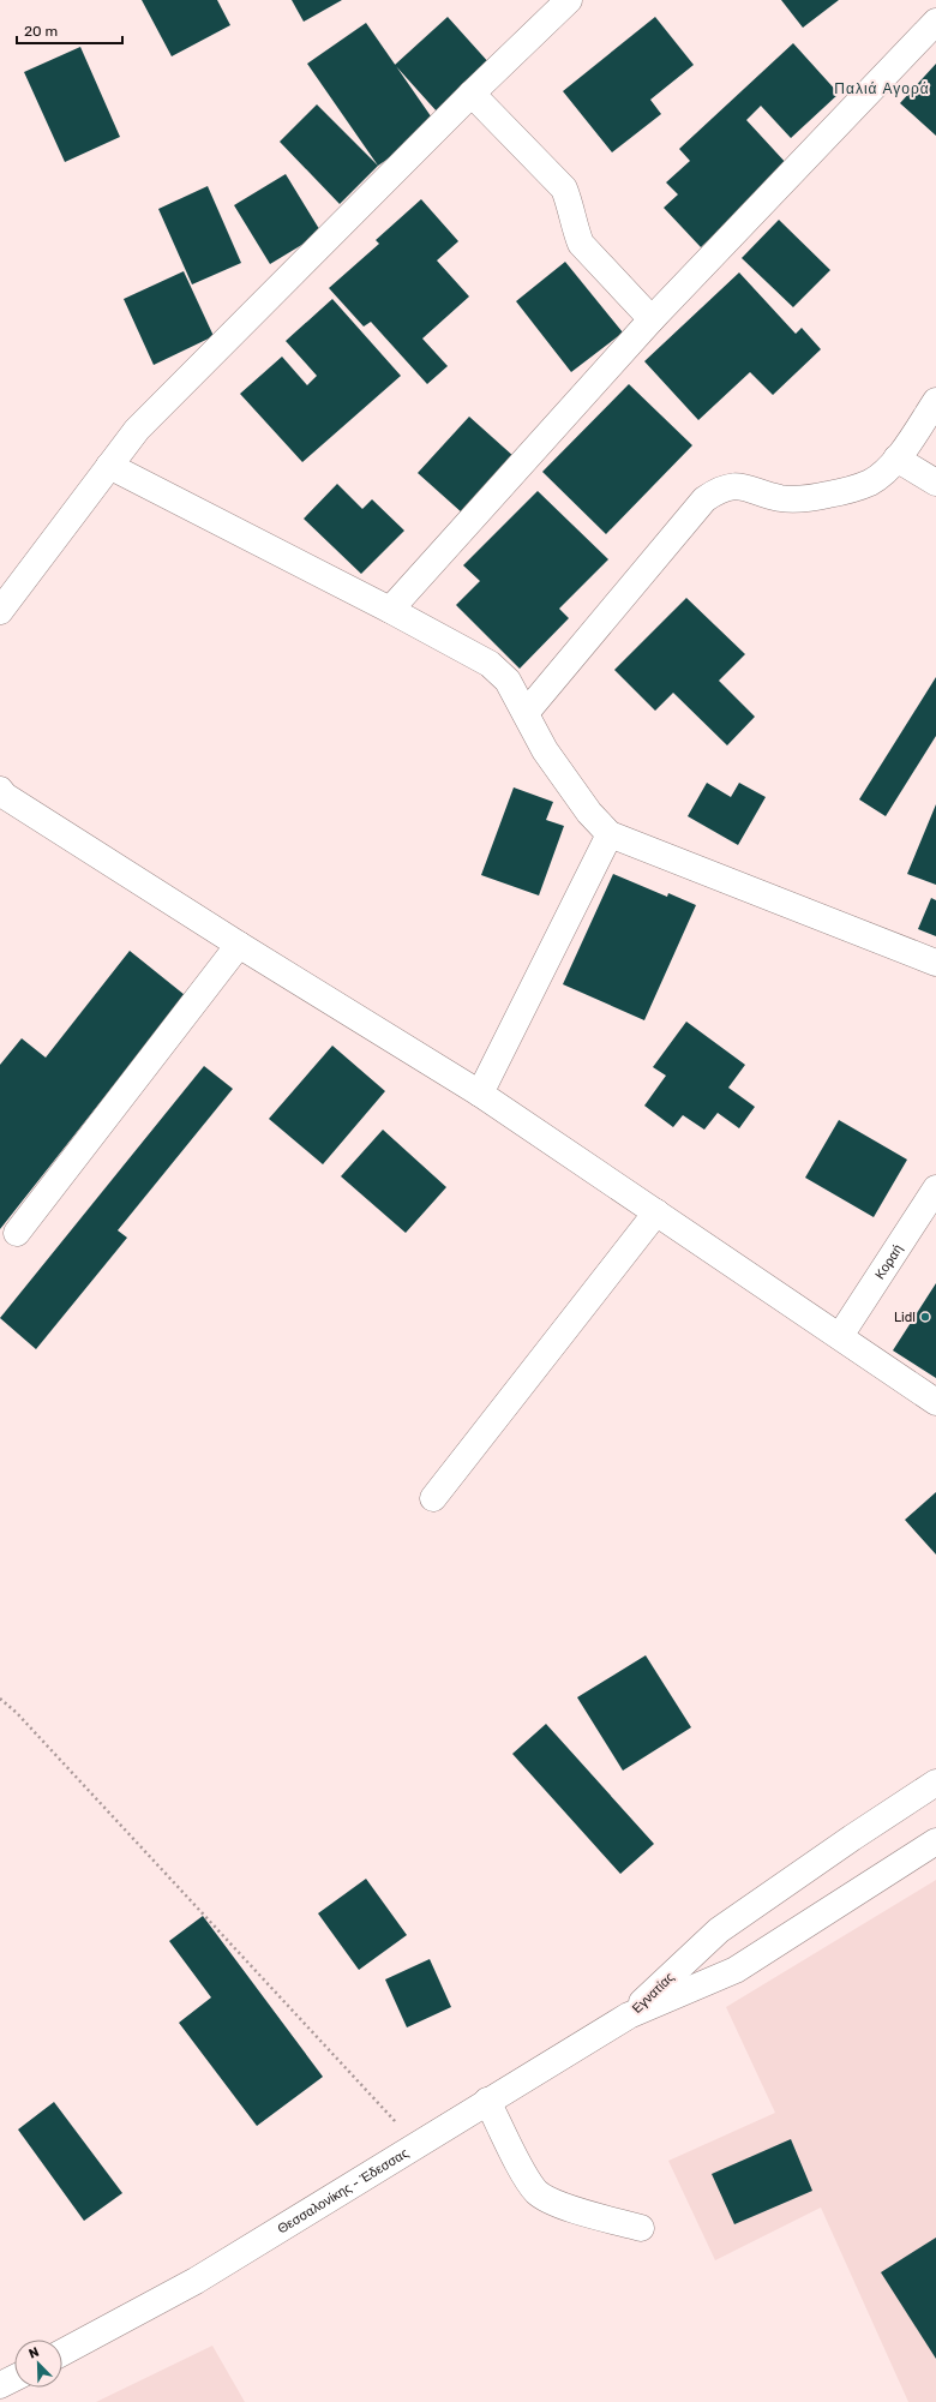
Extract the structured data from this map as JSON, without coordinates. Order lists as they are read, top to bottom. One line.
{"streets":{"main road":["Κοραή","Εγνατίας","Θεσσαλονίκης - Έδεσσας"]},"crossings":[["Εγνατίας","Θεσσαλονίκης - Έδεσσας"]],"districts":["Παλιά Αγορά"],"places":["Lidl"],"scale_bar":"20 m","north":"top left"}
